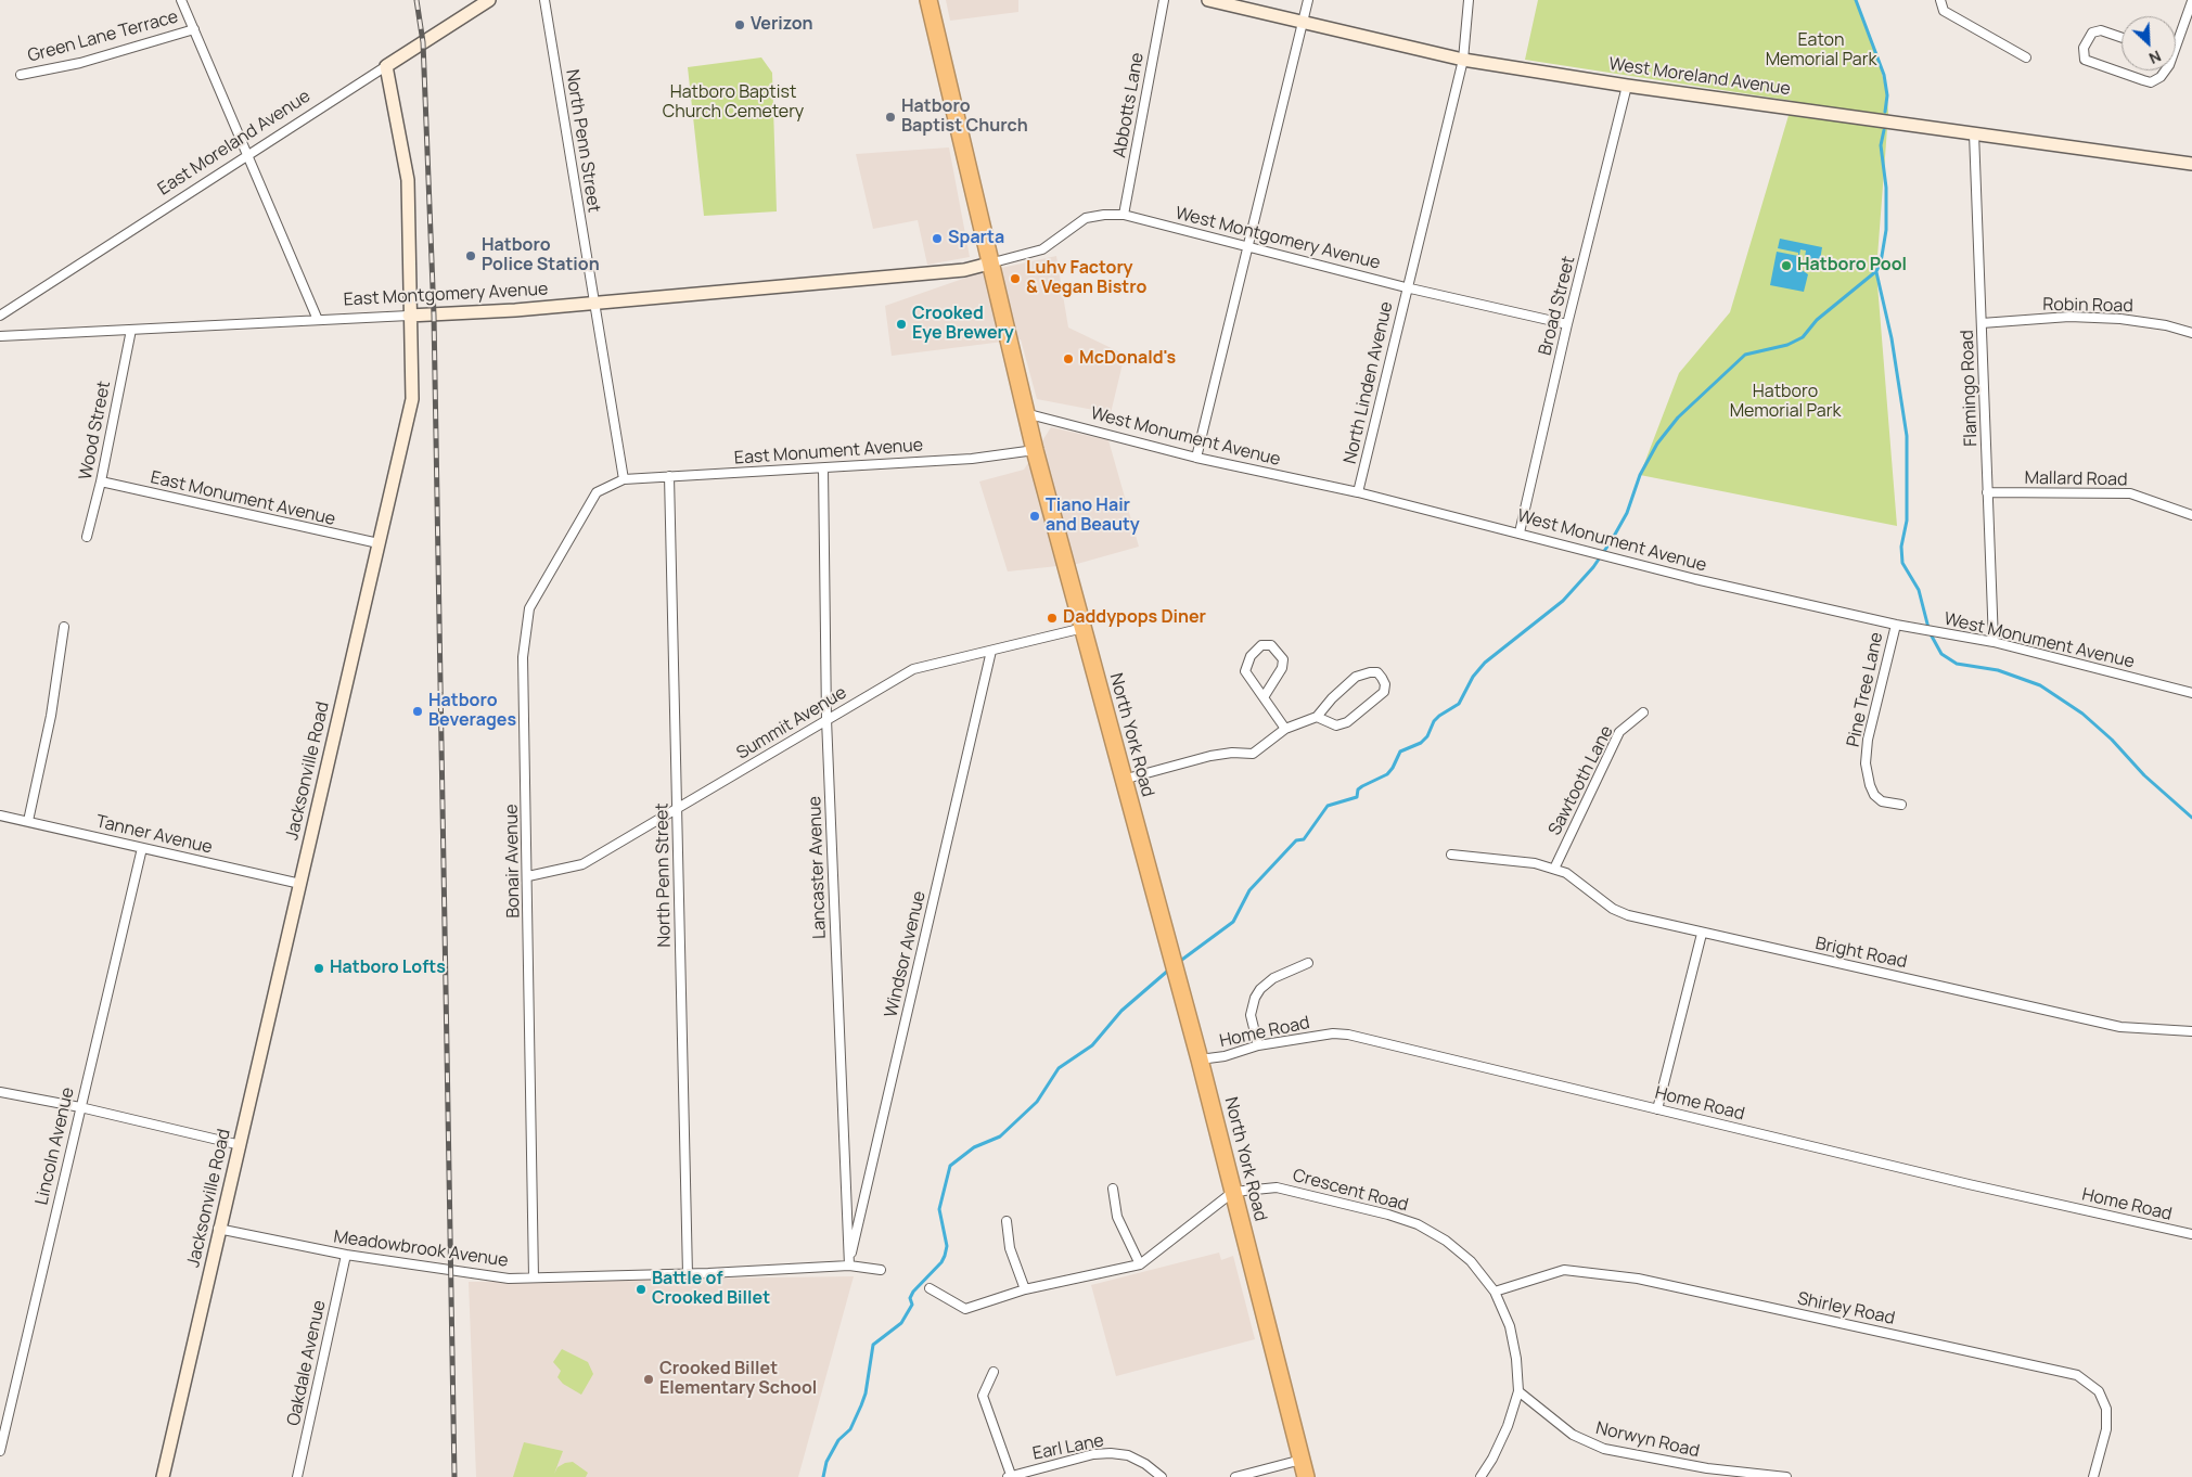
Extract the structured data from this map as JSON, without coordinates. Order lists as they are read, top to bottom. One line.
{"streets":{"highway":["North York Road"],"main road":["West Moreland Avenue","East Moreland Avenue","East Montgomery Avenue","Jacksonville Road"],"street":["Green Lane Terrace","Abbotts Lane","North Penn Street","West Montgomery Avenue","Broad Street","Robin Road","North Linden Avenue","Flamingo Road","Wood Street","West Monument Avenue","East Monument Avenue","Mallard Road","Pine Tree Lane","Summit Avenue","Sawtooth Lane","Tanner Avenue","Bonair Avenue","Lancaster Avenue","Bright Road","Windsor Avenue","Home Road","Lincoln Avenue","Crescent Road","Meadowbrook Avenue","Shirley Road","Oakdale Avenue","Norwyn Road","Earl Lane"]},"crossings":[["West Moreland Avenue","Broad Street"],["West Moreland Avenue","North Linden Avenue"],["West Moreland Avenue","Flamingo Road"],["Abbotts Lane","West Montgomery Avenue"],["North Penn Street","East Montgomery Avenue"],["North Penn Street","East Monument Avenue"],["North Penn Street","Summit Avenue"],["North Penn Street","Bonair Avenue"],["North Penn Street","Meadowbrook Avenue"],["East Moreland Avenue","Jacksonville Road"],["West Montgomery Avenue","East Montgomery Avenue"],["West Montgomery Avenue","Broad Street"],["West Montgomery Avenue","North Linden Avenue"],["West Montgomery Avenue","North York Road"],["East Montgomery Avenue","Wood Street"],["East Montgomery Avenue","North York Road"],["East Montgomery Avenue","Jacksonville Road"],["Broad Street","West Monument Avenue"],["Robin Road","Flamingo Road"],["North Linden Avenue","West Monument Avenue"],["Flamingo Road","West Monument Avenue"],["Flamingo Road","Mallard Road"],["Wood Street","East Monument Avenue"],["West Monument Avenue","Pine Tree Lane"],["West Monument Avenue","North York Road"],["East Monument Avenue","North York Road"],["East Monument Avenue","Jacksonville Road"],["East Monument Avenue","Bonair Avenue"],["East Monument Avenue","Lancaster Avenue"],["Summit Avenue","North York Road"],["Summit Avenue","Bonair Avenue"],["Summit Avenue","Lancaster Avenue"],["Summit Avenue","Windsor Avenue"],["North York Road","Home Road"],["North York Road","Crescent Road"],["Jacksonville Road","Tanner Avenue"],["Jacksonville Road","Meadowbrook Avenue"],["Sawtooth Lane","Bright Road"],["Tanner Avenue","Lincoln Avenue"],["Bonair Avenue","Meadowbrook Avenue"],["Lancaster Avenue","Windsor Avenue"],["Lancaster Avenue","Meadowbrook Avenue"],["Windsor Avenue","Meadowbrook Avenue"],["Crescent Road","Shirley Road"],["Crescent Road","Norwyn Road"],["Meadowbrook Avenue","Oakdale Avenue"]],"parks":["Eaton Memorial Park","Hatboro Baptist Church Cemetery","Hatboro Memorial Park"],"places":["Verizon","Hatboro Baptist Church","Sparta","Hatboro Police Station","Hatboro Pool","Luhv Factory & Vegan Bistro","Crooked Eye Brewery","McDonald's","Tiano Hair and Beauty","Daddypops Diner","Hatboro Beverages","Hatboro Lofts","Battle of Crooked Billet","Crooked Billet Elementary School"],"north":"bottom right"}
